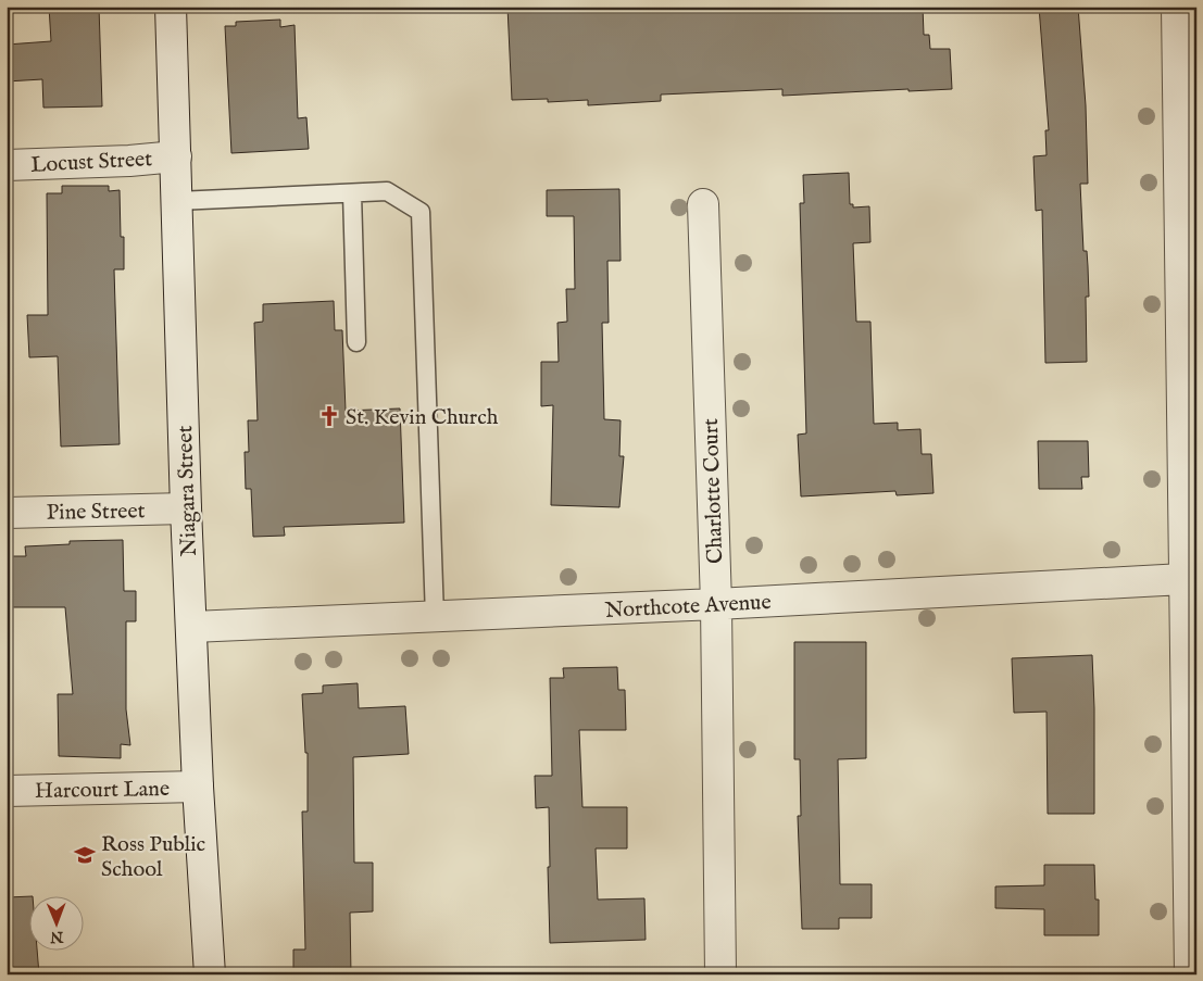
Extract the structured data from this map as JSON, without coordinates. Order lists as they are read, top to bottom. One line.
{"streets":{"street":["Locust Street","Niagara Street","Charlotte Court","Pine Street","Northcote Avenue","Harcourt Lane"]},"crossings":[["Locust Street","Niagara Street"],["Niagara Street","Pine Street"],["Niagara Street","Northcote Avenue"],["Niagara Street","Harcourt Lane"],["Charlotte Court","Northcote Avenue"]],"places":{"church":["St. Kevin Church"],"school or university":["Ross Public School"]},"north":"bottom"}
